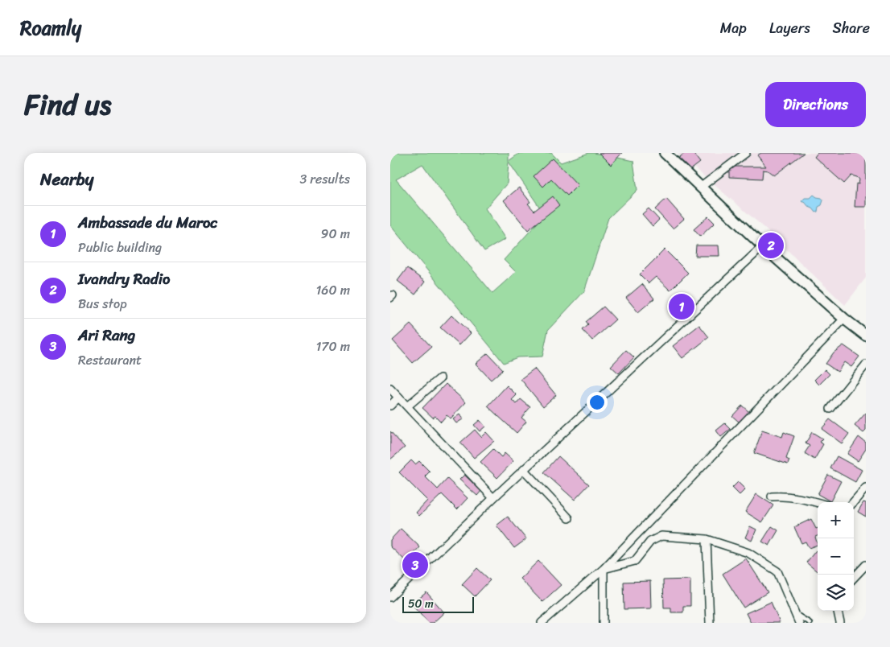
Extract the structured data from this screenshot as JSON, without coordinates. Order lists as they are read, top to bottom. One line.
{"scale_bar":"50 m","page":{"header":"Roamly","nav":["Map","Layers","Share"],"title":"Find us","buttons":"Directions","heading":["Nearby","3 results"],"list":[{"mark":"1","name":"Ambassade du Maroc","note":"Public building","value":"90 m"},{"mark":"2","name":"Ivandry Radio","note":"Bus stop","value":"160 m"},{"mark":"3","name":"Ari Rang","note":"Restaurant","value":"170 m"}],"pins":["2","1","3"],"map_buttons":["+","−"],"scale":"50 m"}}
